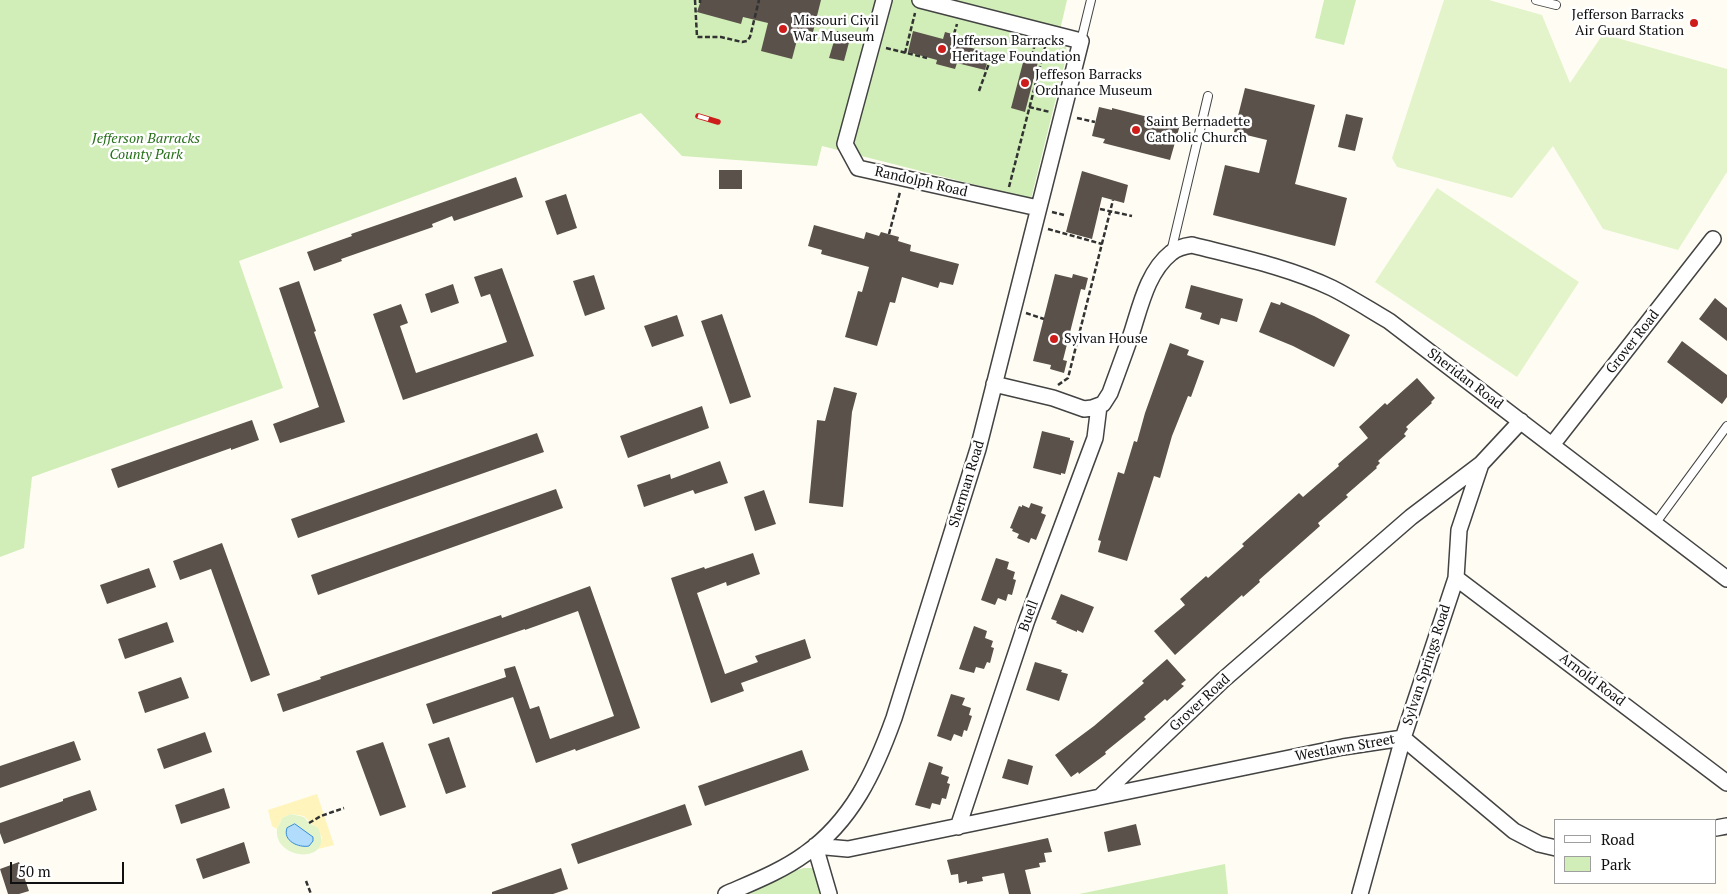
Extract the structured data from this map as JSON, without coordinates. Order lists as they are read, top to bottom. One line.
{"streets":{"street":["Randolph Road","Grover Road","Sheridan Road","Sherman Road","Buell","Sylvan Springs Road","Arnold Road","Westlawn Street"]},"crossings":[["Randolph Road","Sherman Road"],["Grover Road","Sheridan Road"],["Grover Road","Sylvan Springs Road"],["Grover Road","Westlawn Street"],["Sylvan Springs Road","Arnold Road"],["Sylvan Springs Road","Westlawn Street"]],"parks":["Jefferson Barracks County Park"],"places":["Jefferson Barracks Air Guard Station","Missouri Civil War Museum","Jefferson Barracks Heritage Foundation","Jeffeson Barracks Ordnance Museum","Saint Bernadette Catholic Church","Sylvan House"],"legend":["Road","Park"],"scale_bar":"50 m"}
